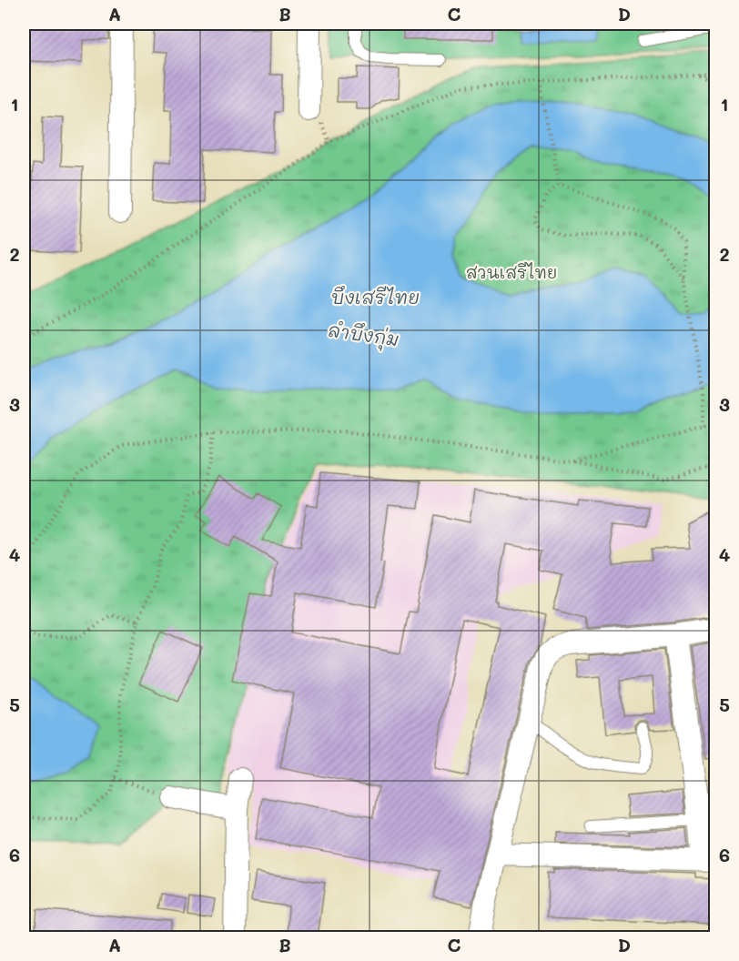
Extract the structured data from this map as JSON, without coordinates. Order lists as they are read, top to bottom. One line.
{"water":["บึงเสรีไทย","ลำบึงกุ่ม"],"parks":["สวนเสรีไทย"],"grid":{"columns":["A","B","C","D"],"rows":["1","2","3","4","5","6"]}}
